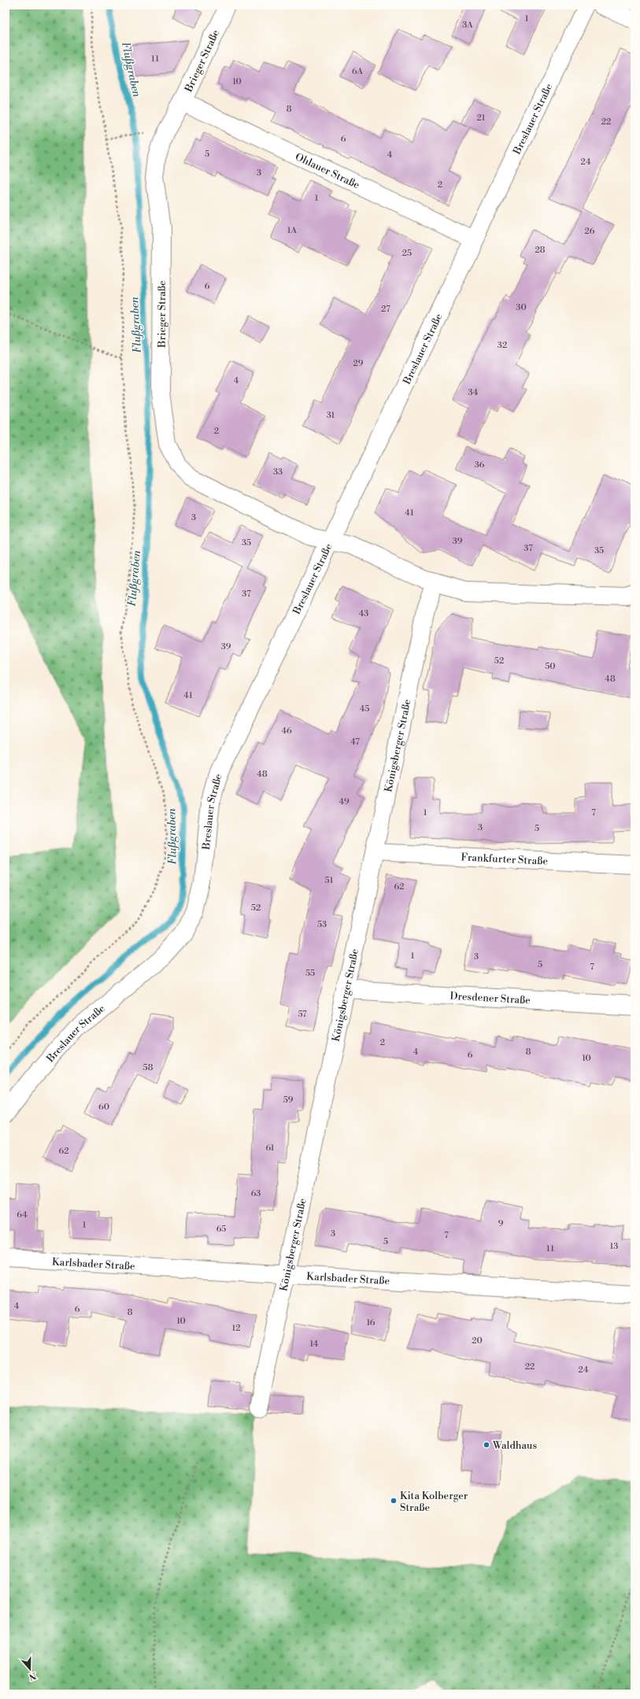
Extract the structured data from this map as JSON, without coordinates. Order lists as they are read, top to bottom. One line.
{"streets":{"street":["Brieger Straße","Breslauer Straße","Ohlauer Straße","Königsberger Straße","Frankfurter Straße","Dresdener Straße","Karlsbader Straße"]},"crossings":[["Brieger Straße","Breslauer Straße"],["Brieger Straße","Ohlauer Straße"],["Breslauer Straße","Ohlauer Straße"],["Königsberger Straße","Frankfurter Straße"],["Königsberger Straße","Dresdener Straße"],["Königsberger Straße","Karlsbader Straße"]],"water":["Flußgraben"],"places":["Waldhaus","Kita Kolberger Straße"],"house_numbers":["1","3A","11","6A","10","8","21","22","6","5","4","24","3","2","1","1A","26","28","25","6","30","27","32","29","4","34","31","2","36","33","41","3","39","35","37","35","37","43","39","52","50","48","41","45","46","47","48","49","1","7","3","5","51","62","52","53","1","3","5","7","55","57","2","4","8","6","10","58","59","60","61","62","63","64","9","1","65","3","7","5","13","11","4","6","8","10","16","12","20","14","22","24"],"north":"bottom"}
